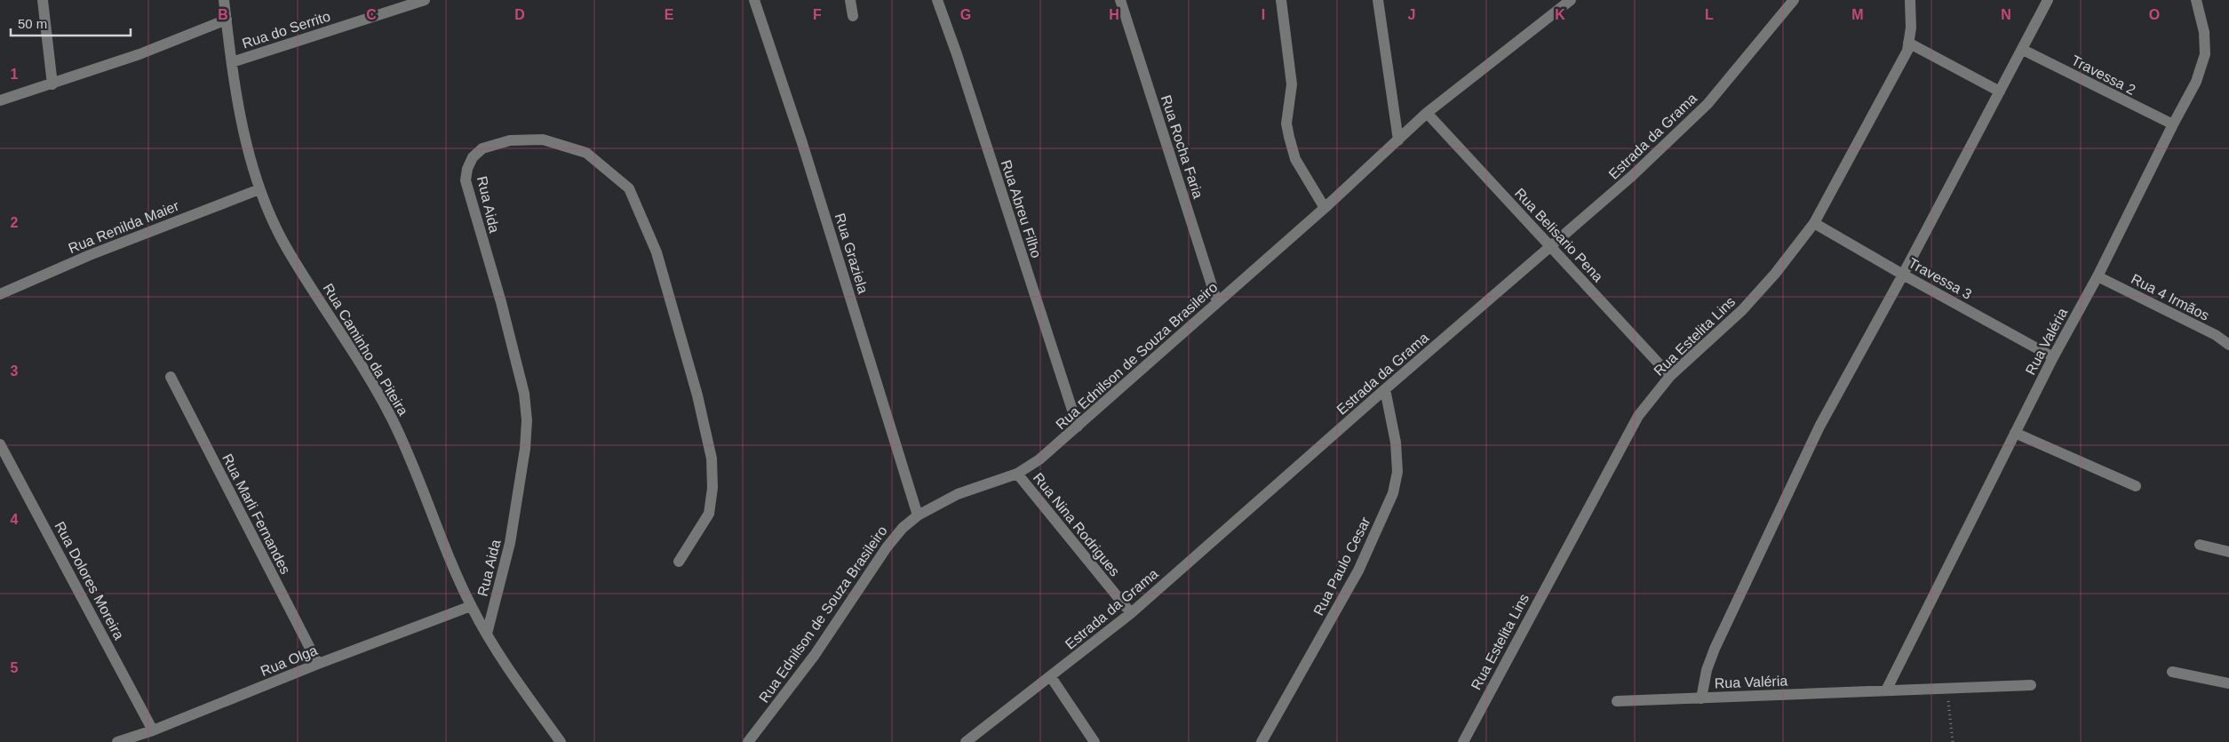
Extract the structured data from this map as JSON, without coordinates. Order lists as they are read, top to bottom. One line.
{"streets":{"street":["Rua do Serrito","Travessa 2","Estrada da Grama","Rua Rocha Faria","Rua Aida","Rua Abreu Filho","Rua Renilda Maier","Rua Belisario Pena","Rua Graziela","Travessa 3","Rua 4 Irmãos","Rua Estelita Lins","Rua Valéria","Rua Caminho da Piteira","Rua Ednilson de Souza Brasileiro","Rua Marli Fernandes","Rua Nina Rodrigues","Rua Paulo Cesar","Rua Dolores Moreira","Rua Olga"]},"crossings":[["Rua do Serrito","Rua Caminho da Piteira"],["Travessa 2","Rua Valéria"],["Estrada da Grama","Rua Belisario Pena"],["Estrada da Grama","Rua Nina Rodrigues"],["Estrada da Grama","Rua Paulo Cesar"],["Rua Rocha Faria","Rua Ednilson de Souza Brasileiro"],["Rua Aida","Rua Caminho da Piteira"],["Rua Abreu Filho","Rua Ednilson de Souza Brasileiro"],["Rua Renilda Maier","Rua Caminho da Piteira"],["Rua Belisario Pena","Rua Estelita Lins"],["Rua Belisario Pena","Rua Ednilson de Souza Brasileiro"],["Rua Graziela","Rua Ednilson de Souza Brasileiro"],["Travessa 3","Rua Estelita Lins"],["Travessa 3","Rua Valéria"],["Rua 4 Irmãos","Rua Valéria"],["Rua Caminho da Piteira","Rua Olga"],["Rua Ednilson de Souza Brasileiro","Rua Nina Rodrigues"],["Rua Marli Fernandes","Rua Olga"],["Rua Dolores Moreira","Rua Olga"]],"scale_bar":"50 m","grid":{"columns":["B","C","D","E","F","G","H","I","J","K","L","M","N","O"],"rows":["1","2","3","4","5"]}}
